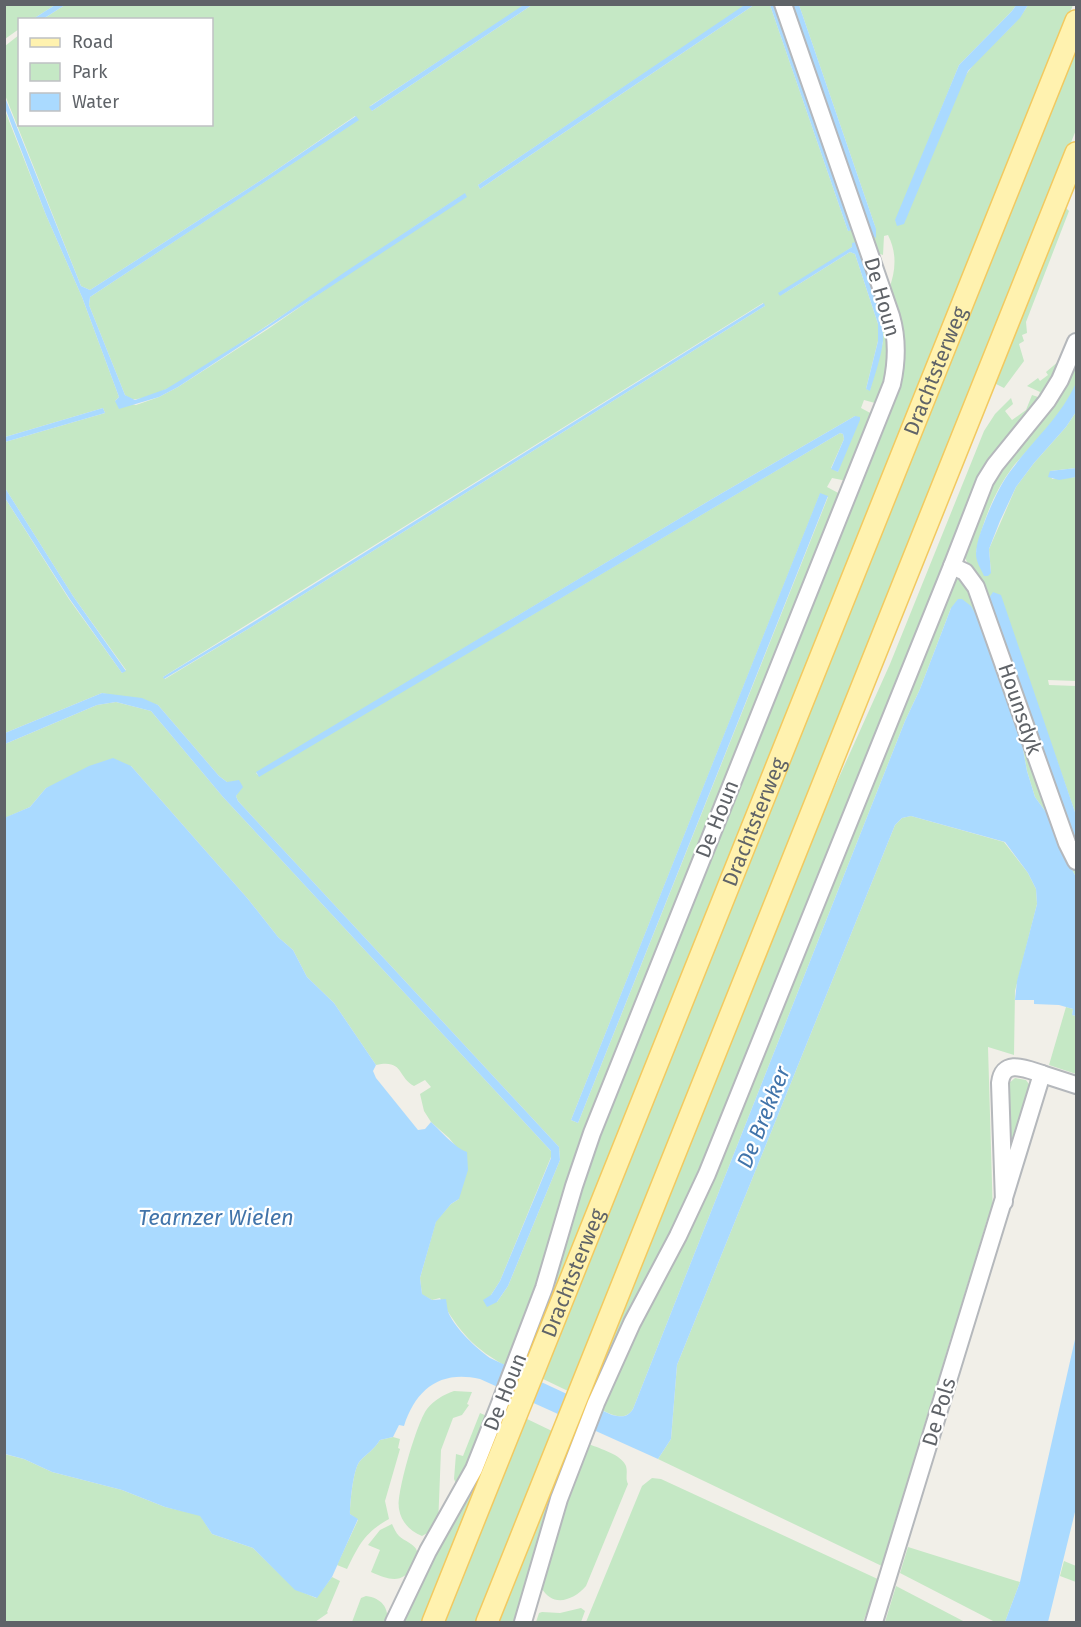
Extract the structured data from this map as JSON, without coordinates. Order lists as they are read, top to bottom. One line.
{"streets":{"main road":["Drachtsterweg"],"street":["De Houn","Hounsdyk","De Pols"]},"crossings":[["De Houn","Drachtsterweg"]],"water":["De Brekker","Tearnzer Wielen"],"legend":["Road","Park","Water"]}
